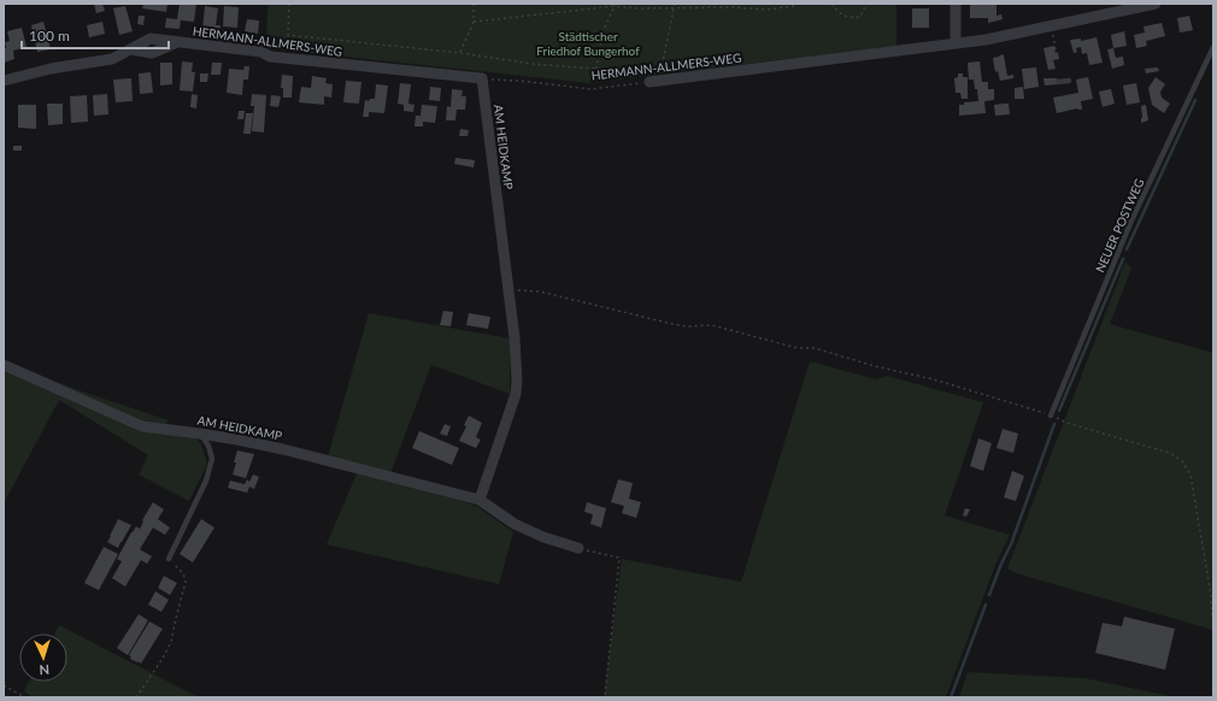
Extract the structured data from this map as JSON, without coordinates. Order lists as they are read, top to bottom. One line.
{"streets":{"street":["HERMANN-ALLMERS-WEG","AM HEIDKAMP"],"lane":["NEUER POSTWEG"]},"crossings":[["HERMANN-ALLMERS-WEG","AM HEIDKAMP"]],"parks":["Städtischer Friedhof Bungerhof"],"scale_bar":"100 m","north":"bottom"}
